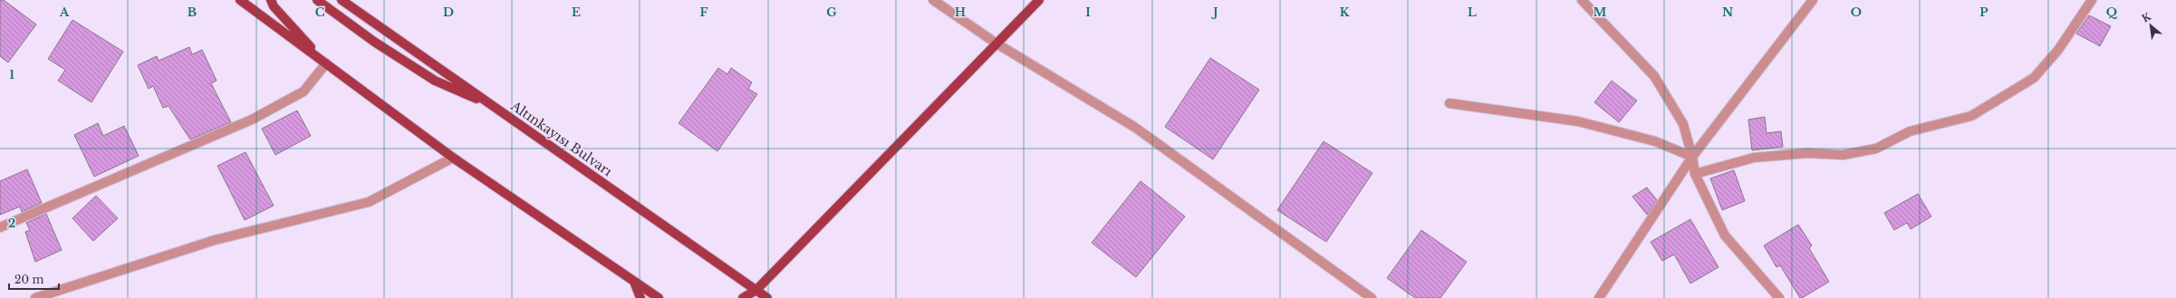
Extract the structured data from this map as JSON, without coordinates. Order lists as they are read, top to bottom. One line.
{"streets":{"main road":["Altınkayısı Bulvarı"]},"scale_bar":"20 m","north":"top left","grid":{"columns":["A","B","C","D","E","F","G","H","I","J","K","L","M","N","O","P","Q"],"rows":["1","2"]}}
